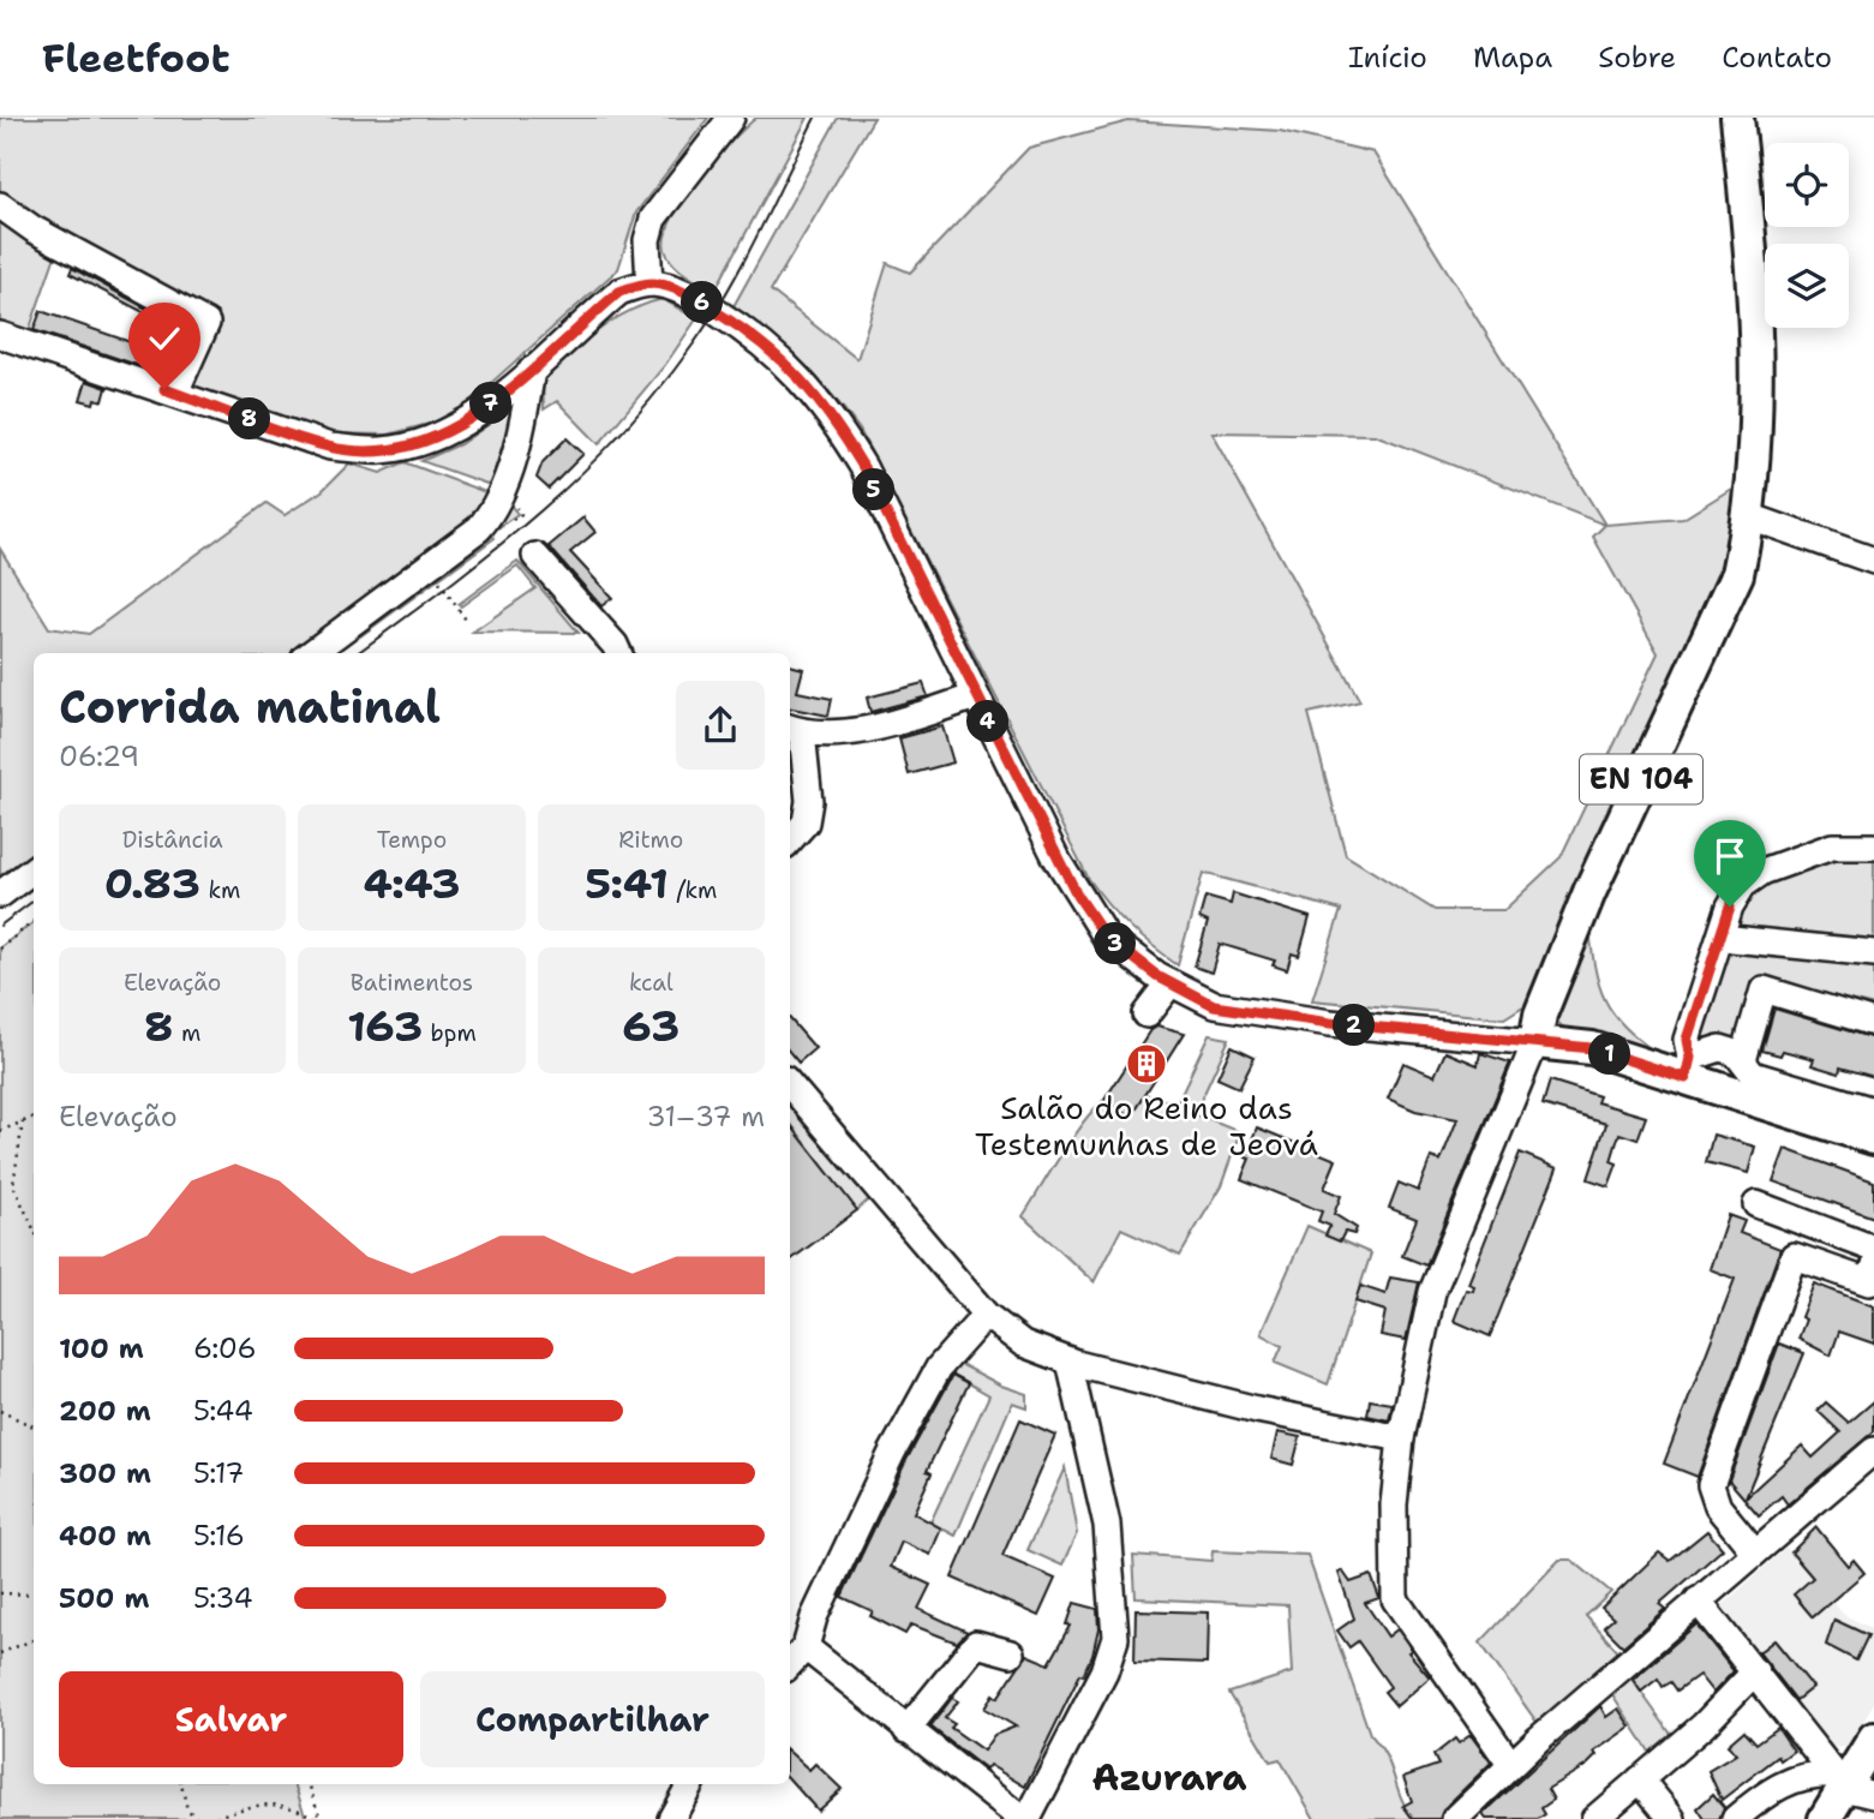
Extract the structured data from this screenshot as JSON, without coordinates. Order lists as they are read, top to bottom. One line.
{"streets":{"main road":["EN 104"]},"districts":["Azurara"],"places":{"building":["Salão do Reino das Testemunhas de Jeová"]},"page":{"header":"Fleetfoot","nav":["Início","Mapa","Sobre","Contato"],"pins":["6","7","8","5","4","3","2","1"],"heading":["Corrida matinal","06:29"],"stats":[["Distância","0.83 km"],["Tempo","4:43"],["Ritmo","5:41 /km"],["Elevação","8 m"],["Batimentos","163 bpm"],["kcal","63"]],"chart":["Elevação","31–37 m"],"list":[{"name":"100 m","note":"6:06"},{"name":"200 m","note":"5:44"},{"name":"300 m","note":"5:17"},{"name":"400 m","note":"5:16"},{"name":"500 m","note":"5:34"}],"buttons":["Salvar","Compartilhar"]}}
